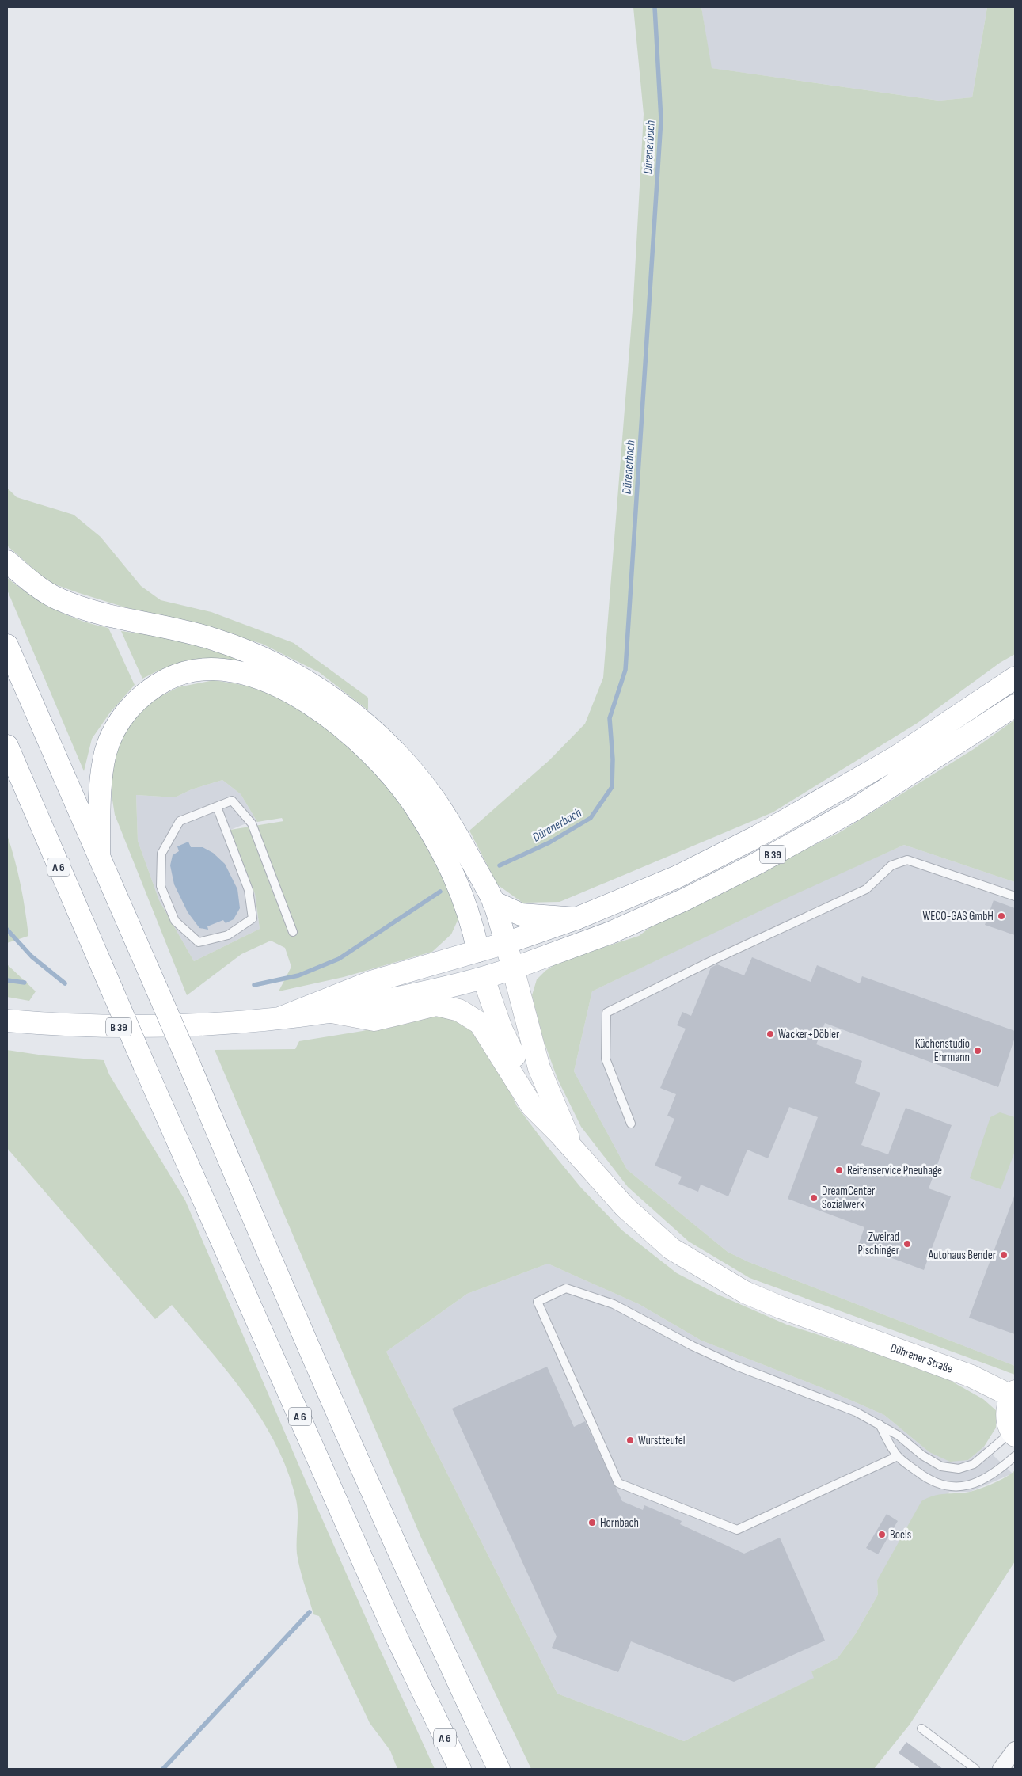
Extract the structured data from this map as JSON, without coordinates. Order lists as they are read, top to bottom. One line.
{"streets":{"main road":["B 39","A 6","Dührener Straße"]},"water":["Dürenerbach"],"places":["WECO-GAS GmbH","Wacker+Döbler","Küchenstudio Ehrmann","Reifenservice Pneuhage","DreamCenter Sozialwerk","Zweirad Pischinger","Autohaus Bender","Wurstteufel","Hornbach","Boels"]}
